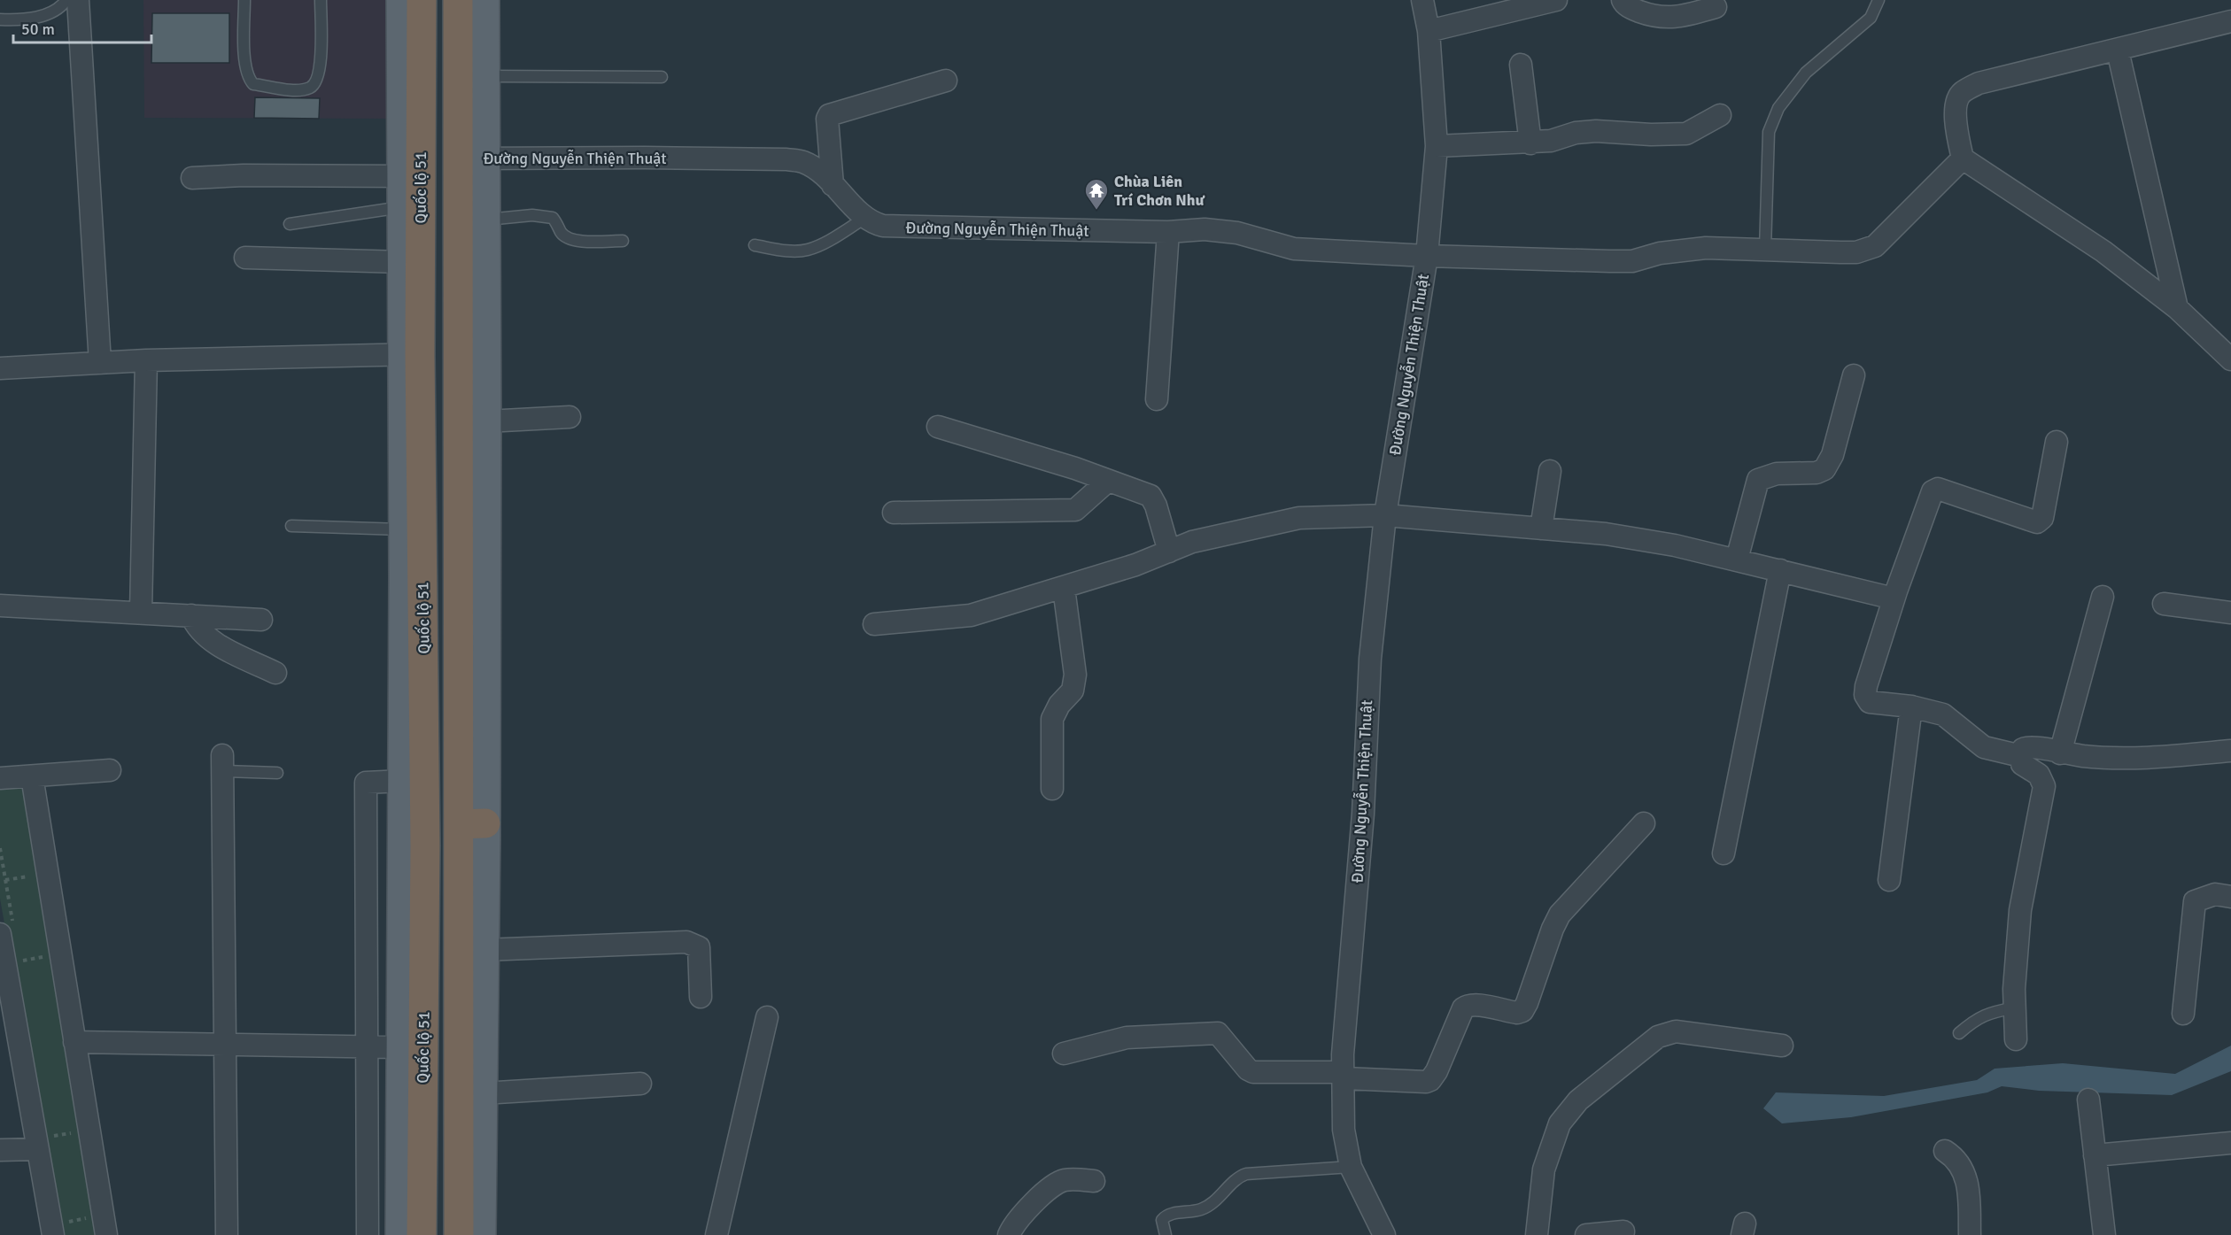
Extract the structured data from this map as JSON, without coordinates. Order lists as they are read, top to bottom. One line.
{"streets":{"highway":["Quốc lộ 51"],"street":["Đường Nguyễn Thiện Thuật"]},"places":{"temple":["Chùa Liên Trí Chơn Như"]},"scale_bar":"50 m"}
